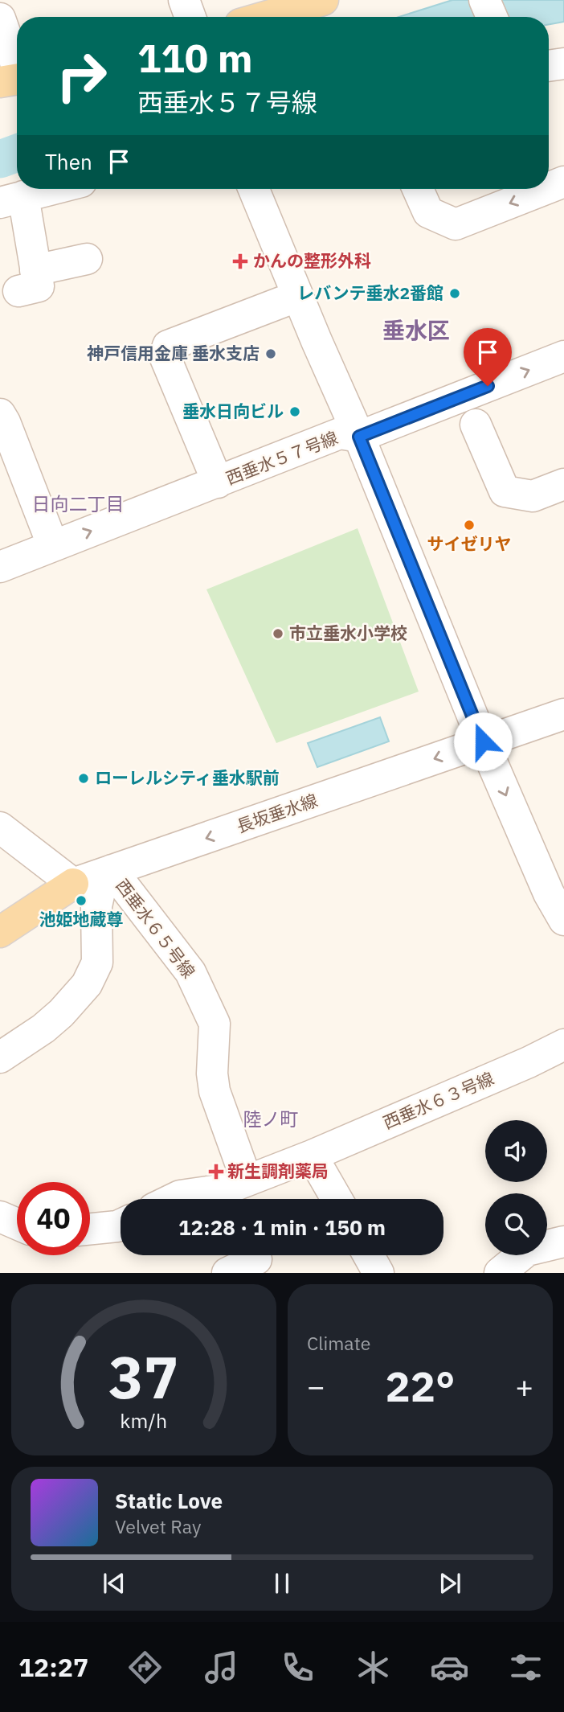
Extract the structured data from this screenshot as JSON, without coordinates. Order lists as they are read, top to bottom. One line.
{"streets":{"main road":["長坂垂水線"],"street":["西垂水５７号線","西垂水６５号線","西垂水６３号線"]},"crossings":[["長坂垂水線","西垂水６５号線"],["西垂水６５号線","西垂水６３号線"]],"one_way":["西垂水５７号線","長坂垂水線"],"districts":["垂水区","日向二丁目","陸ノ町"],"places":{"health":["かんの整形外科","新生調剤薬局"],"other":["レバンテ垂水2番館","神戸信用金庫 垂水支店","垂水日向ビル","サイゼリヤ","市立垂水小学校","ローレルシティ垂水駅前","池姫地蔵尊"]},"page":{"turn":["110 m","西垂水５７号線"],"then":"Then","limit":"40","trip":"12:28 · 1 min · 150 m","tile":"Climate","heat":["−","22°","+"],"song":["Static Love","Velvet Ray"],"tabs":"12:27","gauge":["37","km/h"]}}
